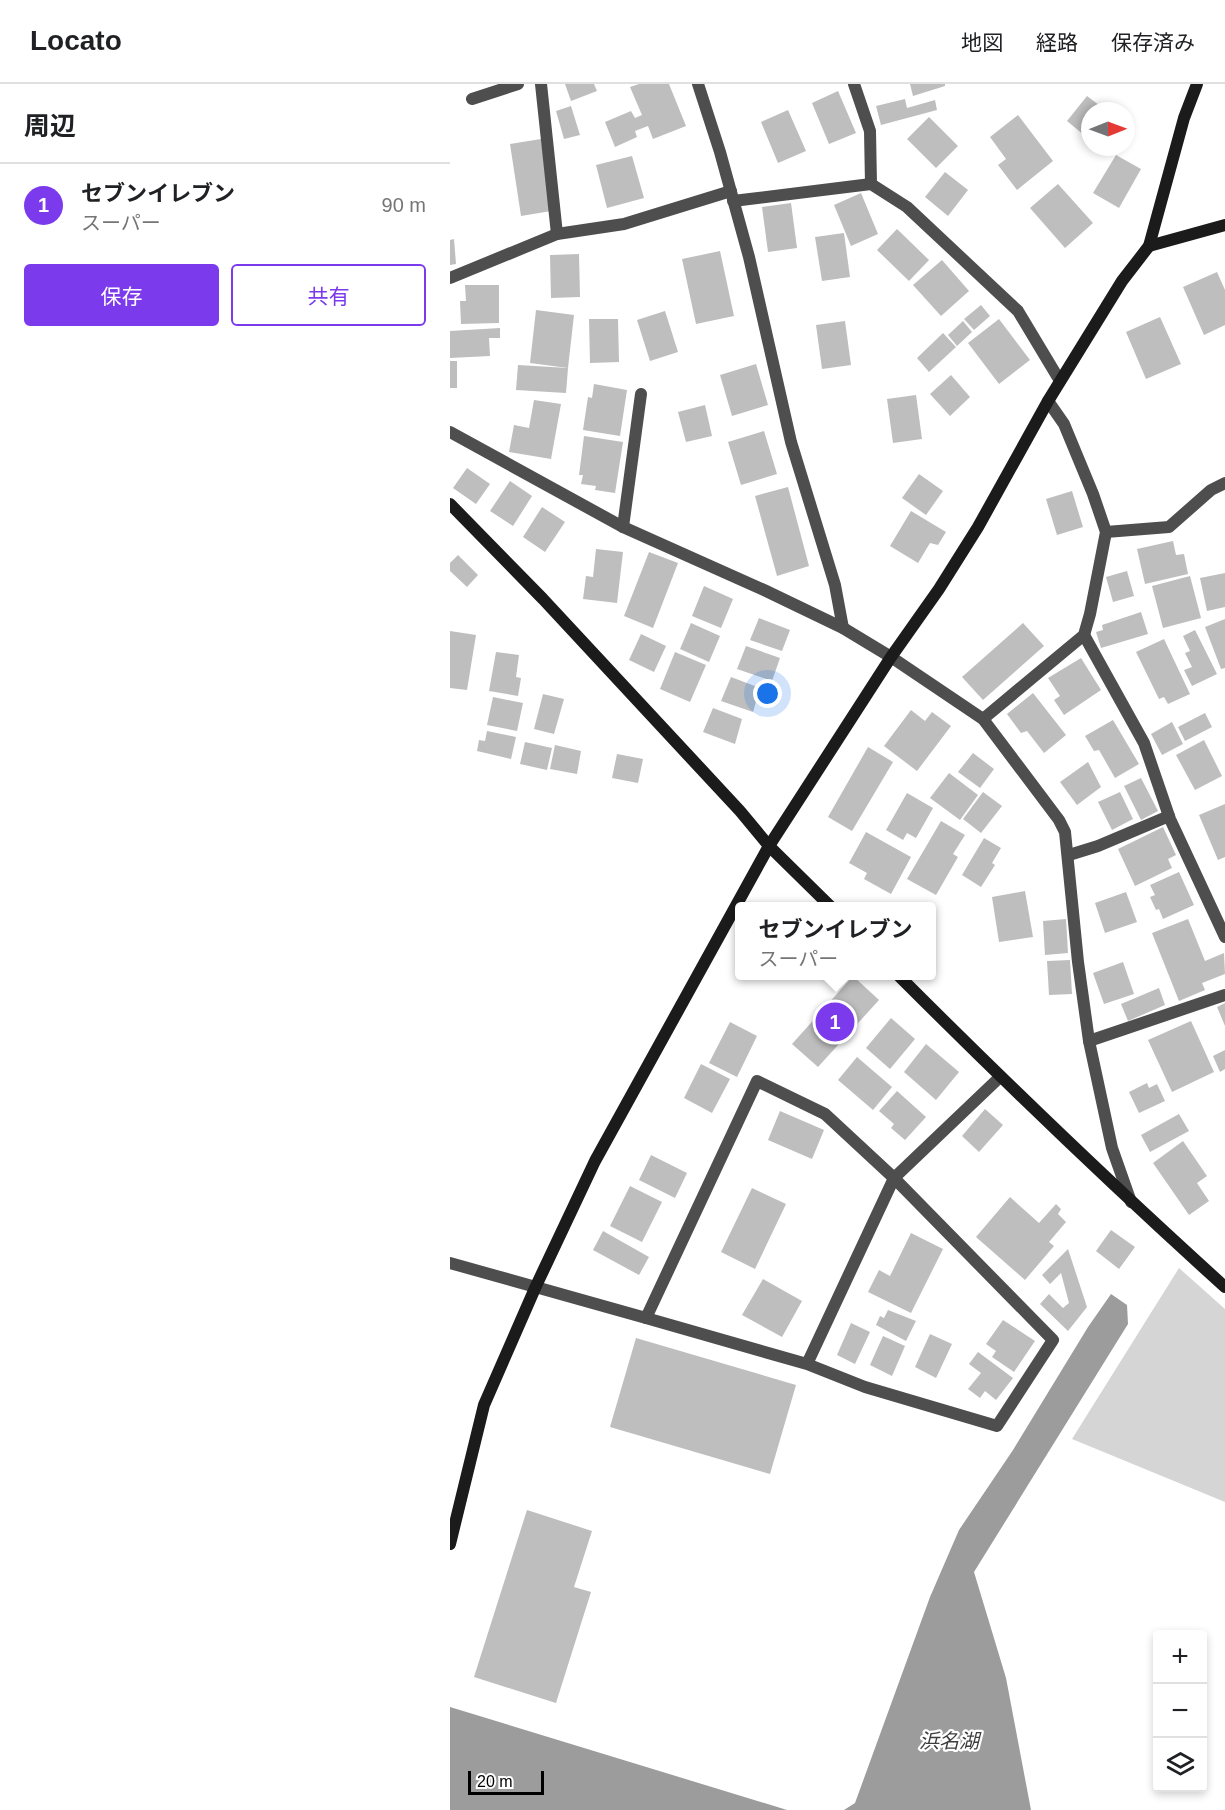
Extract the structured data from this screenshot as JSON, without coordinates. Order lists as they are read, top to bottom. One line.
{"water":["浜名湖"],"scale_bar":"20 m","north":"right","page":{"header":"Locato","nav":["地図","経路","保存済み"],"heading":"周辺","list":[{"mark":"1","name":"セブンイレブン","note":"スーパー","value":"90 m"}],"buttons":["保存","共有"],"popup":["セブンイレブン","スーパー"],"pins":"1","map_buttons":["+","−"],"scale":"20 m"}}
